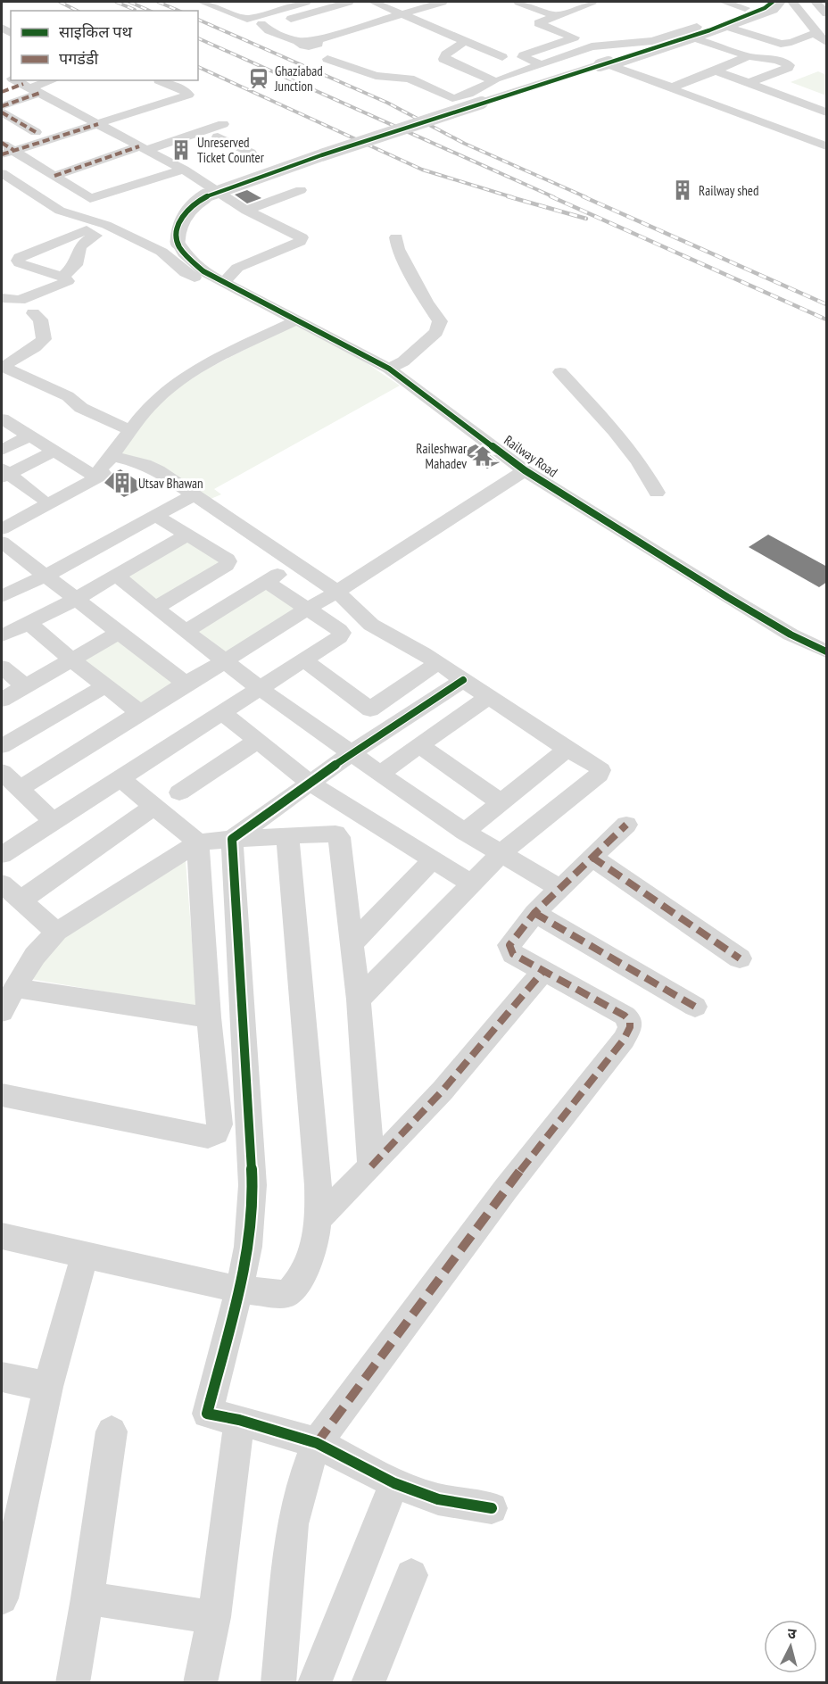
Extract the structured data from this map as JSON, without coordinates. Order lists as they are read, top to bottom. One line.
{"streets":{"street":["Railway Road"]},"places":{"station":["Ghaziabad Junction"],"building":["Unreserved Ticket Counter","Railway shed","Utsav Bhawan"],"temple":["Raileshwar Mahadev"]},"legend":["साइकिल पथ","पगडंडी"],"north":"top"}
